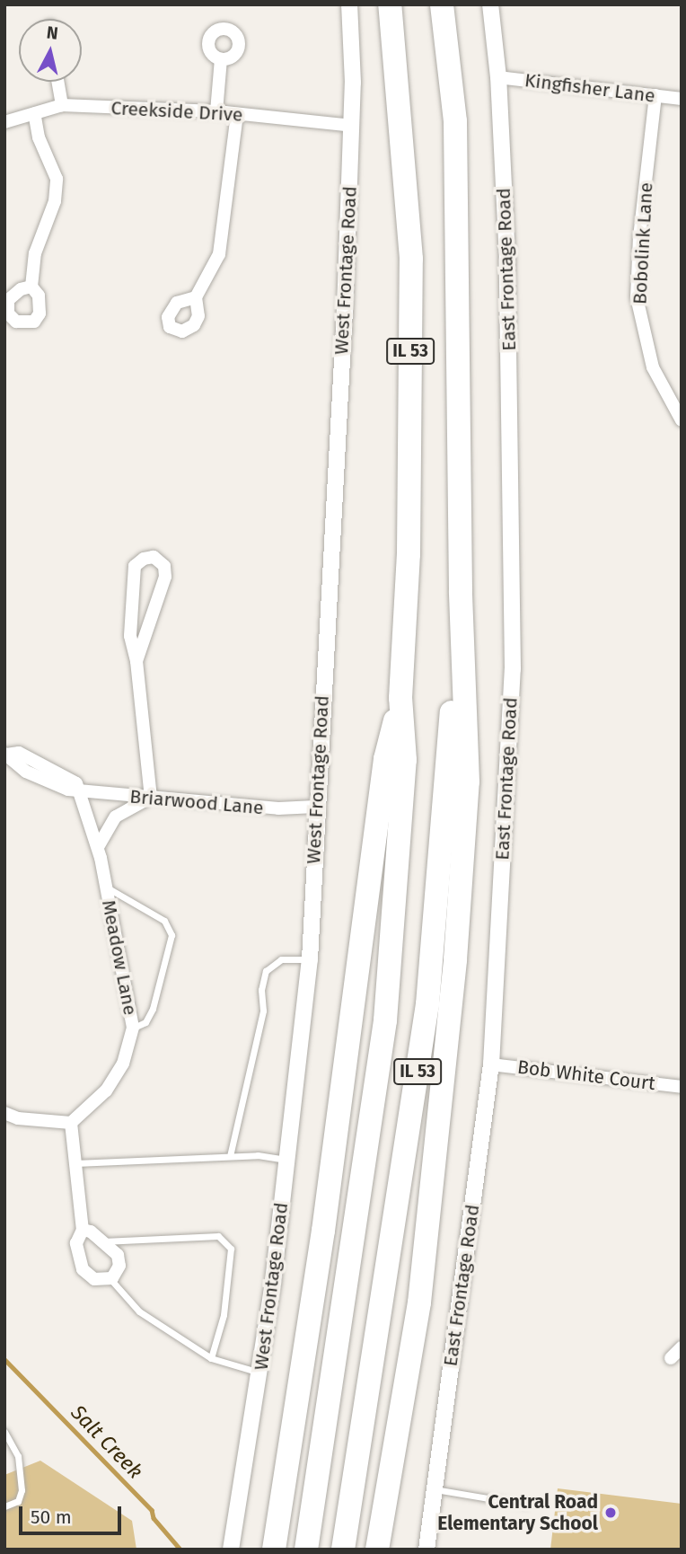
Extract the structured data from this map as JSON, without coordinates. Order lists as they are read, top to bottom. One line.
{"streets":{"highway":["IL 53"],"street":["Kingfisher Lane","Creekside Drive","Bobolink Lane","East Frontage Road","West Frontage Road","Briarwood Lane","Meadow Lane","Bob White Court"]},"crossings":[["Kingfisher Lane","Bobolink Lane"],["Kingfisher Lane","East Frontage Road"],["Creekside Drive","West Frontage Road"],["East Frontage Road","Bob White Court"],["West Frontage Road","Briarwood Lane"],["Briarwood Lane","Meadow Lane"]],"water":["Salt Creek"],"places":["Central Road Elementary School"],"scale_bar":"50 m","north":"top"}
